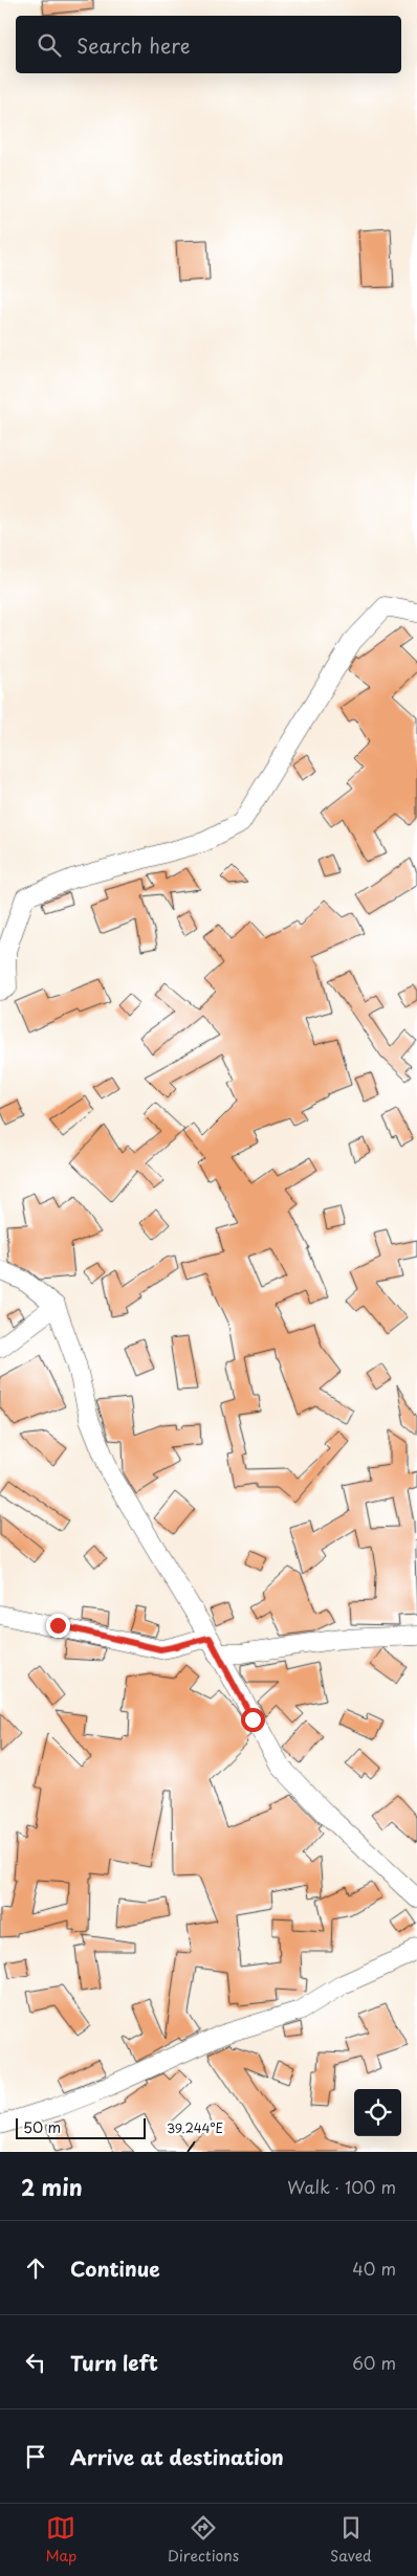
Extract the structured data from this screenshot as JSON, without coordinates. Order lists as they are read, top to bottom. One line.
{"scale_bar":"50 m","page":{"search":"Search here","scale":"50 m","heading":["2 min","Walk · 100 m"],"list":[["Continue","40 m"],["Turn left","60 m"],"Arrive at destination"],"nav":["Map","Directions","Saved"]},"coordinates":["39.244°E"]}
